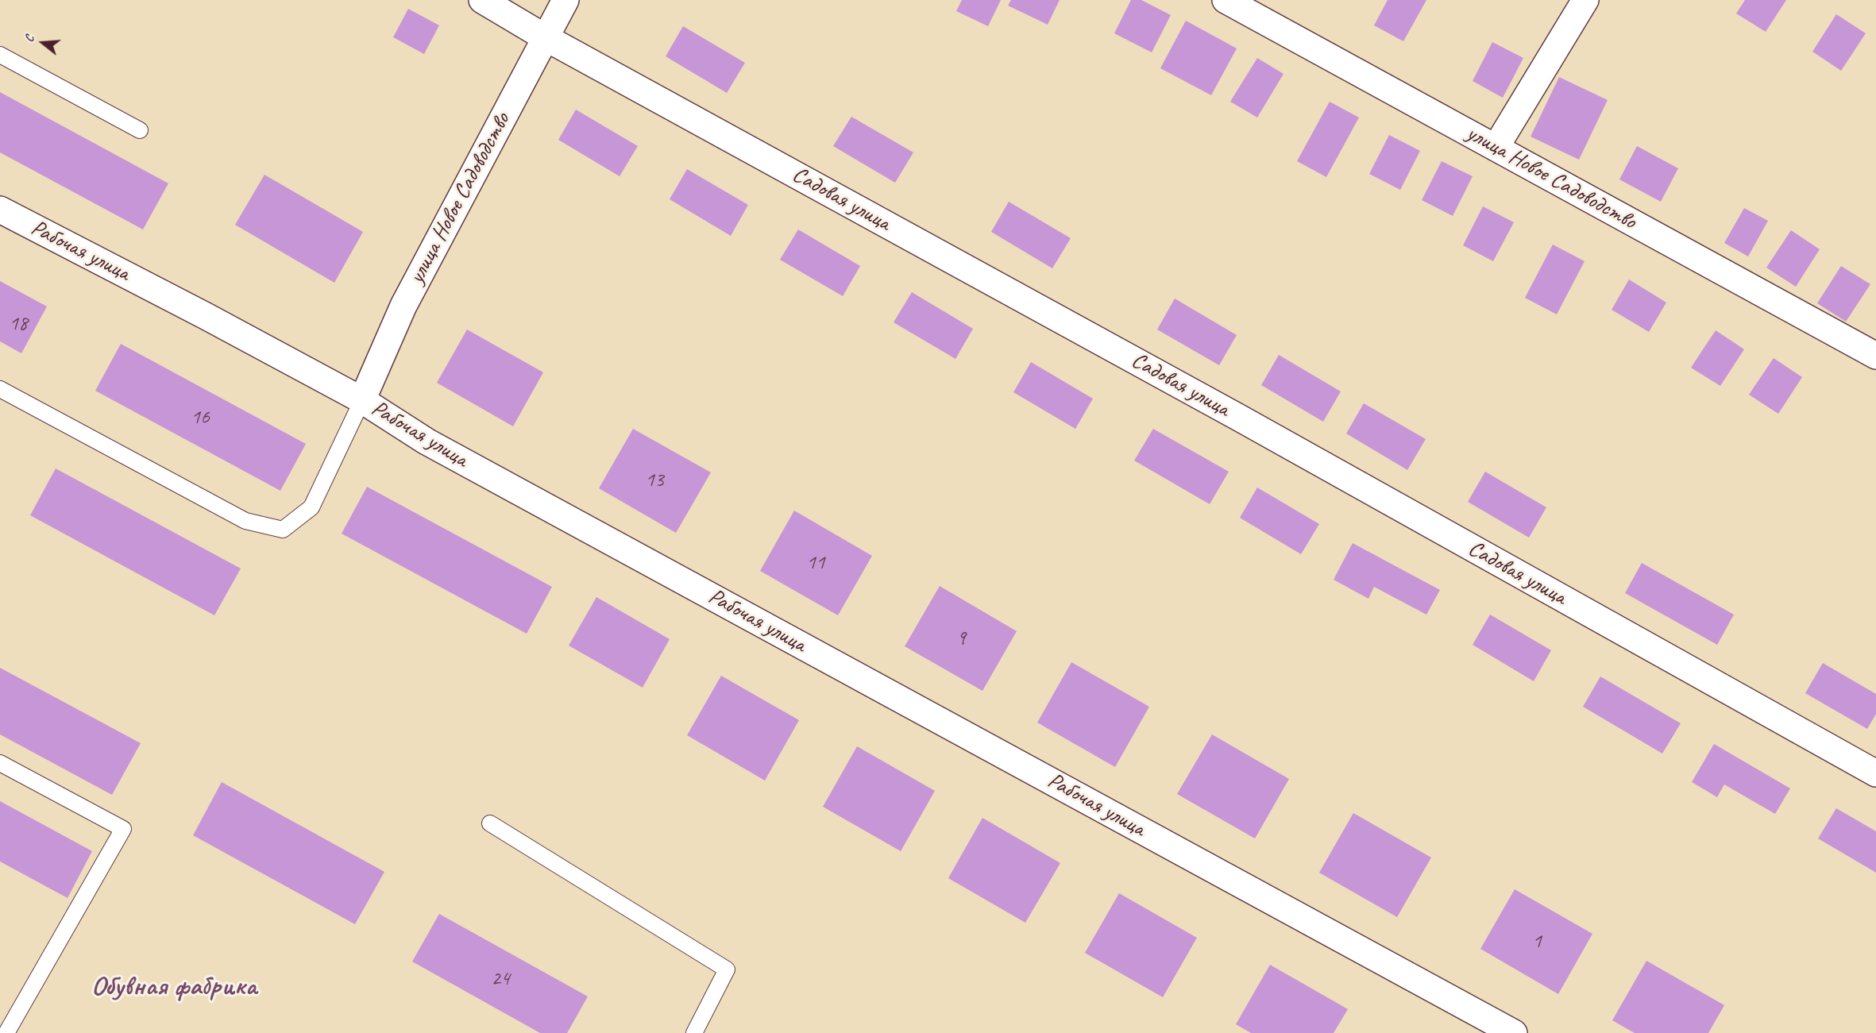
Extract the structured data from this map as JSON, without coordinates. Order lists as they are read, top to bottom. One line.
{"streets":{"street":["улица Новое Садоводство","Садовая улица","Рабочая улица"]},"crossings":[["улица Новое Садоводство","Садовая улица"],["улица Новое Садоводство","Рабочая улица"]],"districts":["Обувная фабрика"],"house_numbers":["18","16","13","11","9","1","24"],"north":"left"}
